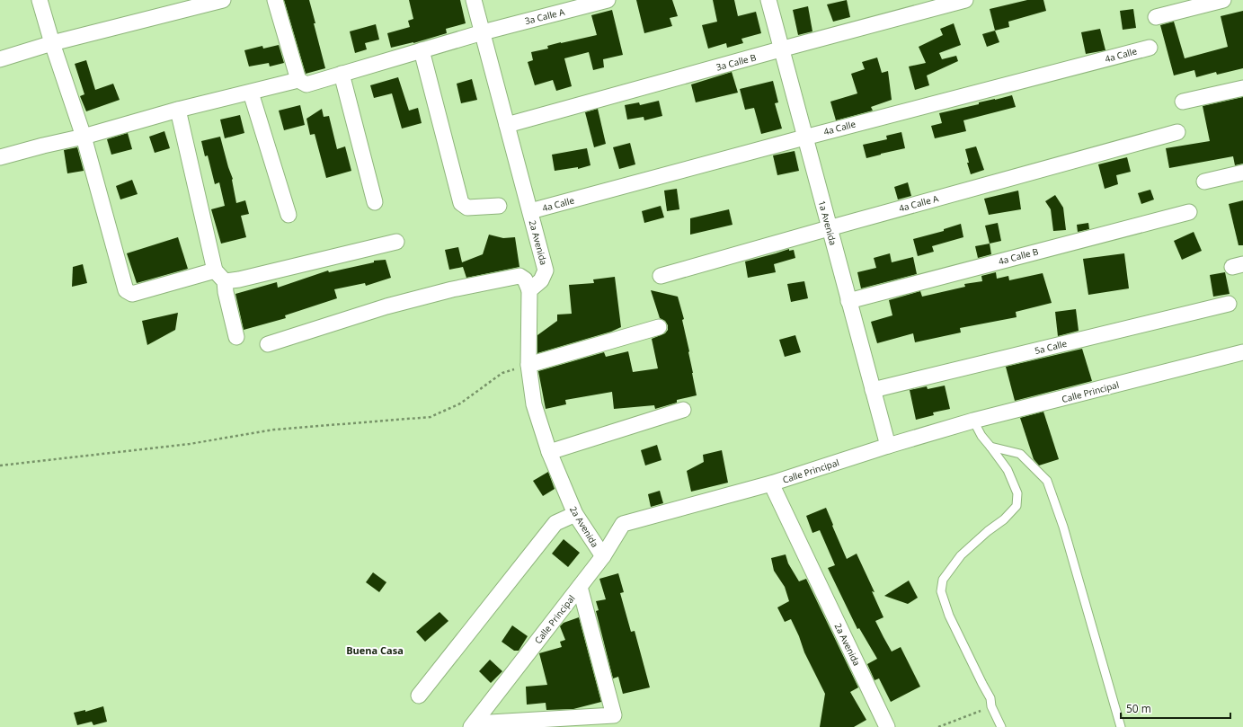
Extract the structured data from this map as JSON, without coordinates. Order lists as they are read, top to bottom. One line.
{"streets":{"street":["3a Calle A","4a Calle","3a Calle B","4a Calle A","1a Avenida","2a Avenida","4a Calle B","5a Calle","Calle Principal"]},"crossings":[["3a Calle A","2a Avenida"],["4a Calle","1a Avenida"],["4a Calle","2a Avenida"],["3a Calle B","1a Avenida"],["3a Calle B","2a Avenida"],["4a Calle A","1a Avenida"],["1a Avenida","4a Calle B"],["1a Avenida","5a Calle"],["1a Avenida","Calle Principal"],["2a Avenida","Calle Principal"]],"districts":["Buena Casa"],"scale_bar":"50 m"}
